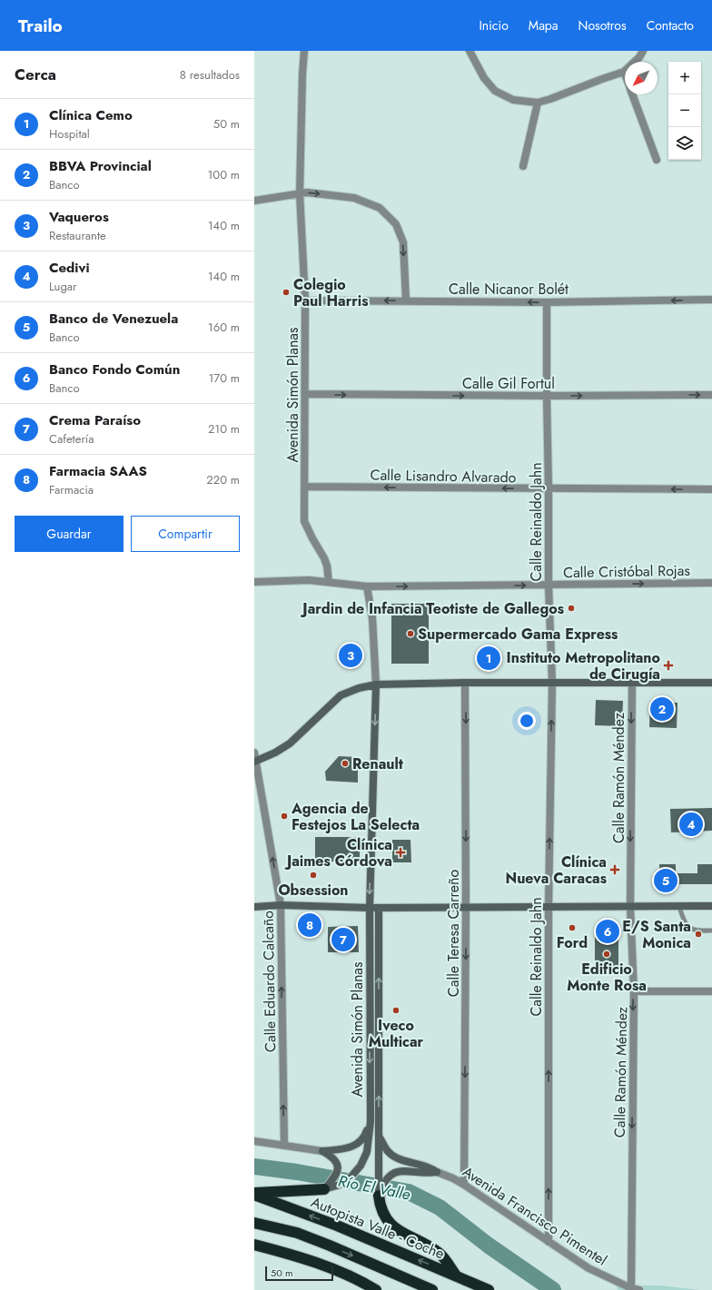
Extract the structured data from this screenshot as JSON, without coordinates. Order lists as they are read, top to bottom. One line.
{"streets":{"highway":["Autopista Valle - Coche"],"street":["Calle Nicanor Bolét","Calle Gil Fortul","Avenida Simón Planas","Calle Lisandro Alvarado","Calle Reinaldo Jahn","Calle Cristóbal Rojas","Calle Ramón Méndez","Calle Teresa Carreño","Calle Eduardo Calcaño","Avenida Francisco Pimentel"]},"crossings":[["Calle Nicanor Bolét","Avenida Simón Planas"],["Calle Nicanor Bolét","Calle Reinaldo Jahn"],["Calle Gil Fortul","Avenida Simón Planas"],["Calle Gil Fortul","Calle Reinaldo Jahn"],["Avenida Simón Planas","Calle Lisandro Alvarado"],["Avenida Simón Planas","Calle Cristóbal Rojas"],["Calle Lisandro Alvarado","Calle Reinaldo Jahn"],["Calle Reinaldo Jahn","Calle Cristóbal Rojas"],["Calle Reinaldo Jahn","Avenida Francisco Pimentel"],["Calle Ramón Méndez","Avenida Francisco Pimentel"],["Calle Teresa Carreño","Avenida Francisco Pimentel"]],"one_way":["Calle Nicanor Bolét","Calle Gil Fortul","Calle Lisandro Alvarado","Calle Reinaldo Jahn","Calle Cristóbal Rojas","Calle Ramón Méndez","Calle Teresa Carreño","Calle Eduardo Calcaño"],"water":["Río El Valle"],"places":{"other":["Colegio Paul Harris","Jardin de Infancia Teotiste de Gallegos","Supermercado Gama Express","Renault","Agencia de Festejos La Selecta","Obsession","Ford","E/S Santa Monica","Edificio Monte Rosa","Iveco Multicar"],"health":["Instituto Metropolitano de Cirugía","Clínica Jaimes Córdova","Clínica Nueva Caracas"]},"scale_bar":"50 m","north":"bottom left","page":{"header":"Trailo","nav":["Inicio","Mapa","Nosotros","Contacto"],"heading":["Cerca","8 resultados"],"map_buttons":["+","−"],"list":[{"mark":"1","name":"Clínica Cemo","note":"Hospital","value":"50 m"},{"mark":"2","name":"BBVA Provincial","note":"Banco","value":"100 m"},{"mark":"3","name":"Vaqueros","note":"Restaurante","value":"140 m"},{"mark":"4","name":"Cedivi","note":"Lugar","value":"140 m"},{"mark":"5","name":"Banco de Venezuela","note":"Banco","value":"160 m"},{"mark":"6","name":"Banco Fondo Común","note":"Banco","value":"170 m"},{"mark":"7","name":"Crema Paraíso","note":"Cafetería","value":"210 m"},{"mark":"8","name":"Farmacia SAAS","note":"Farmacia","value":"220 m"}],"buttons":["Guardar","Compartir"],"pins":["3","1","2","4","5","8","6","7"],"scale":"50 m"}}
